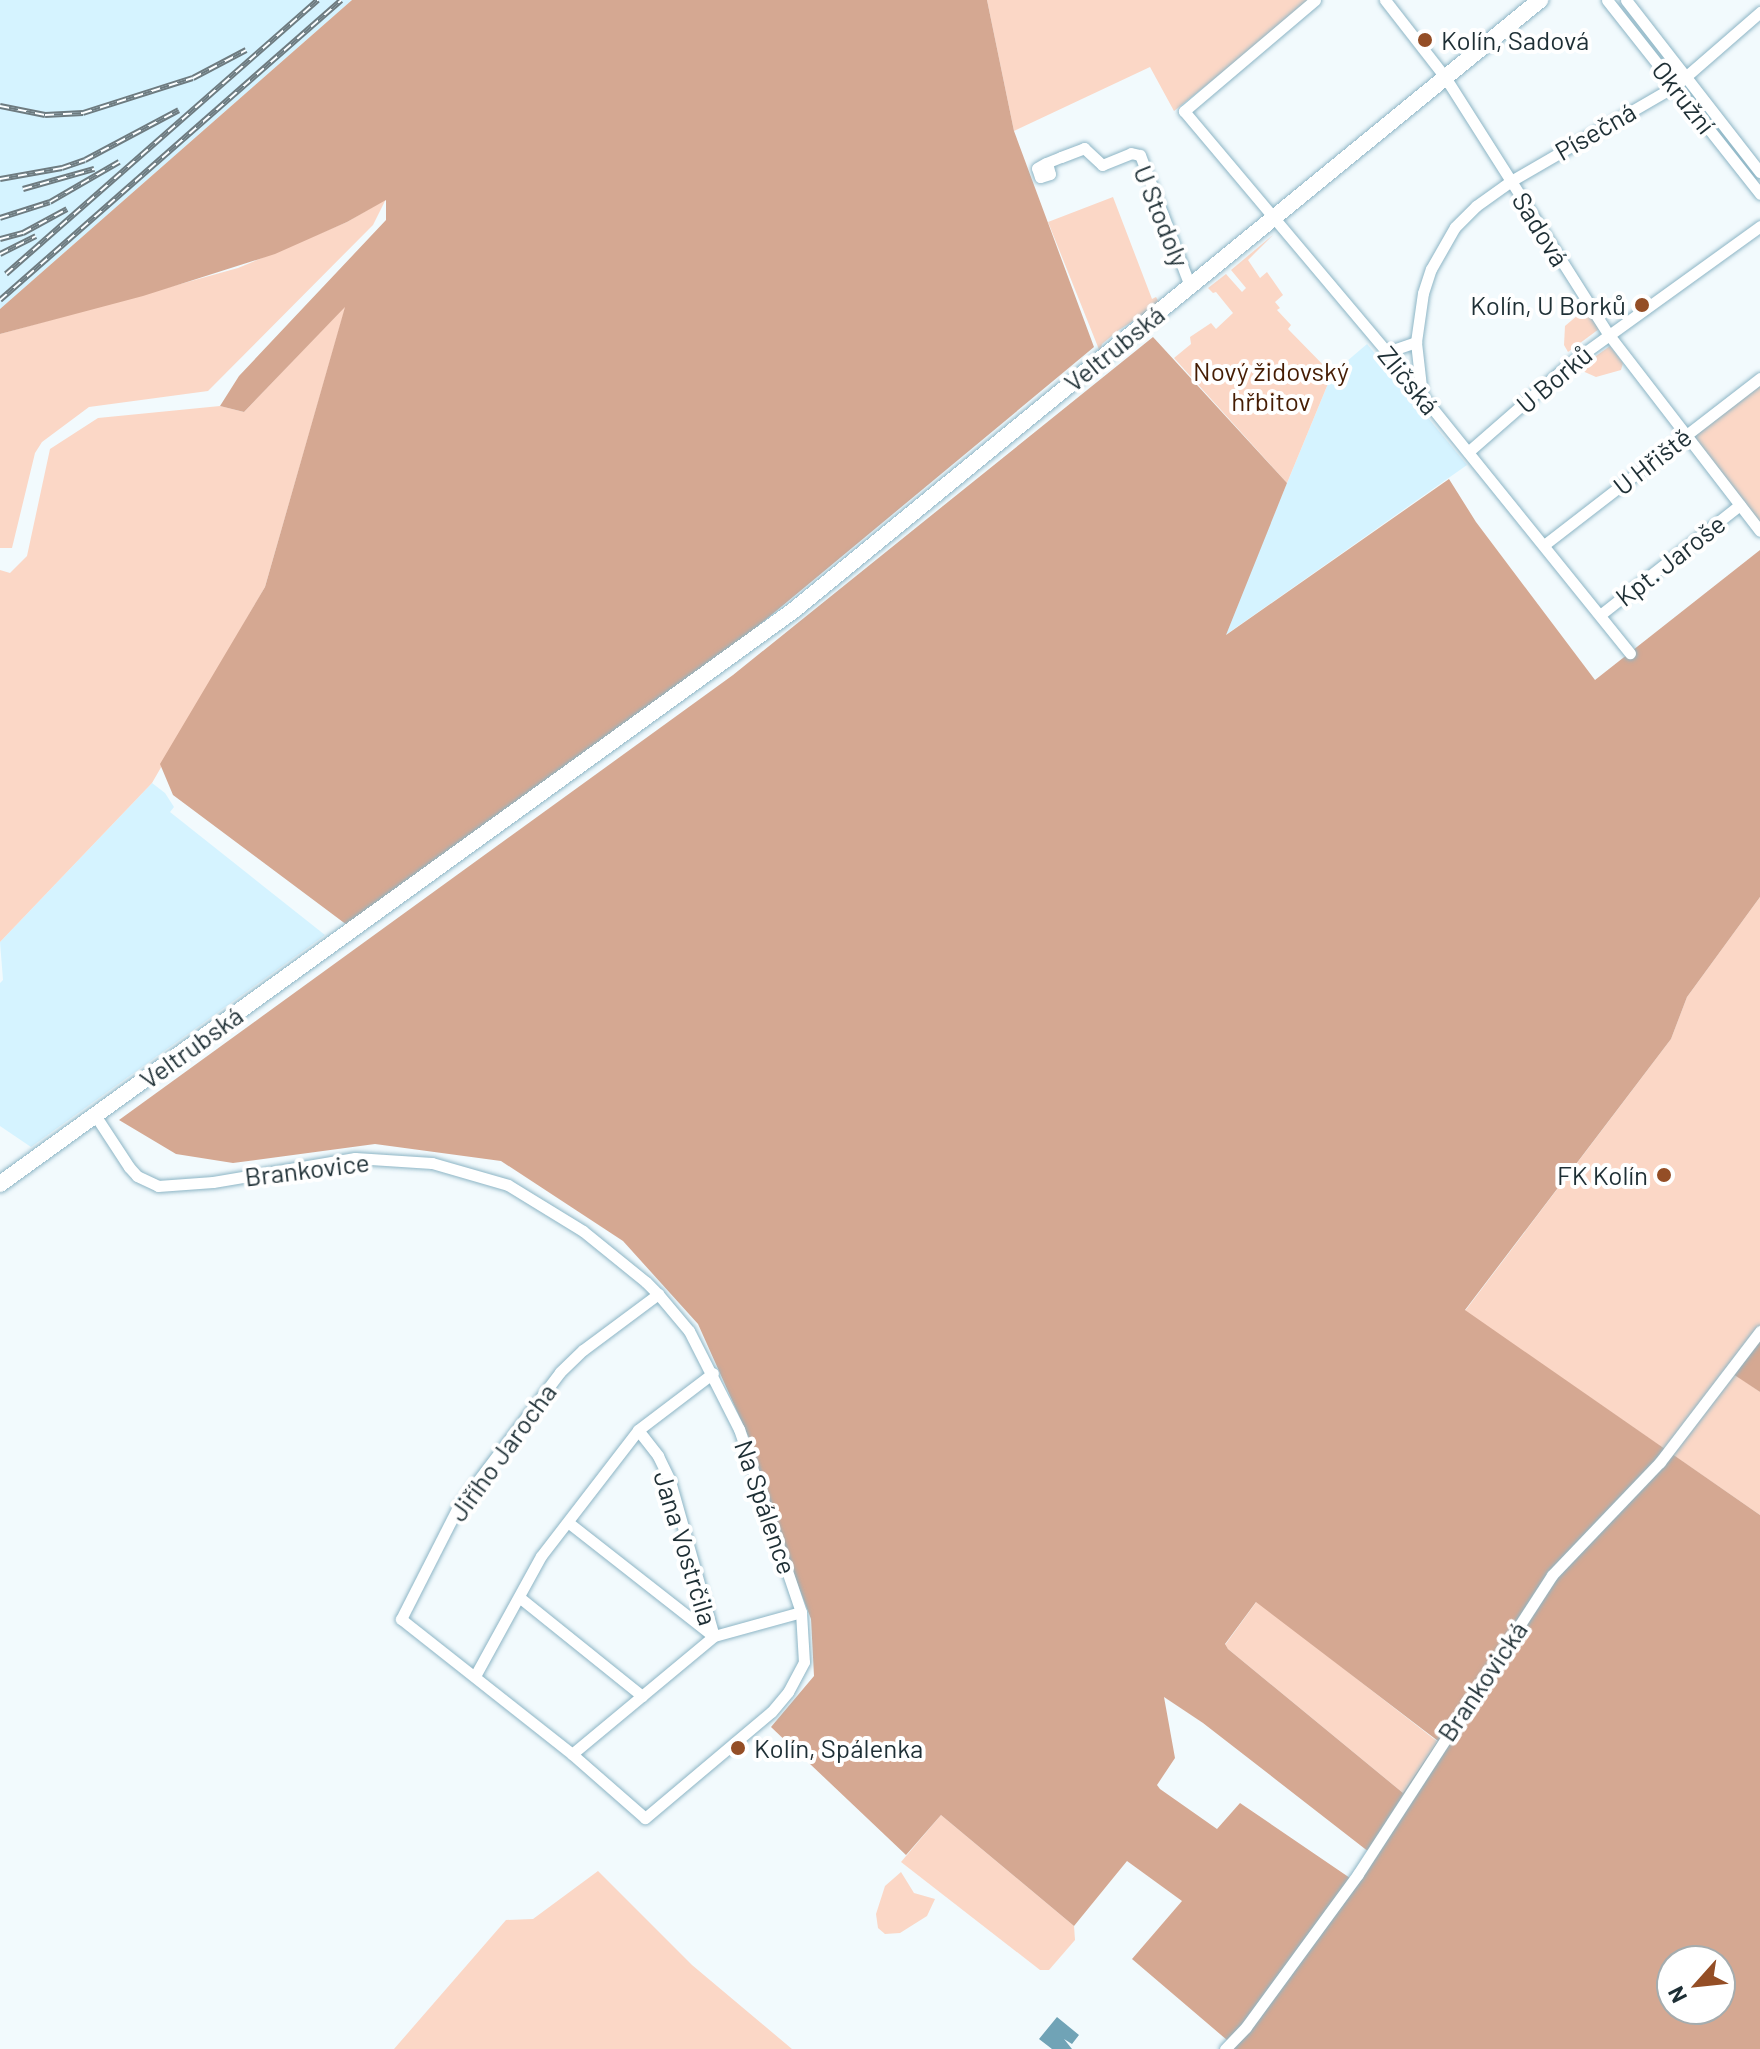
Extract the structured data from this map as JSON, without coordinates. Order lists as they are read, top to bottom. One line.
{"streets":{"street":["Okružní","Písečná","U Stodoly","Sadová","Veltrubská","U Borků","Zličská","U Hřiště","Kpt. Jaroše","Brankovice","Jiřího Jarocha","Na Spálence","Jana Vostrčila","Brankovická"]},"crossings":[["Okružní","Písečná"],["Písečná","Sadová"],["Písečná","Zličská"],["U Stodoly","Veltrubská"],["Sadová","Veltrubská"],["Sadová","U Borků"],["Sadová","U Hřiště"],["Sadová","Kpt. Jaroše"],["Veltrubská","Zličská"],["Veltrubská","Brankovice"],["U Borků","Zličská"],["Zličská","U Hřiště"],["Zličská","Kpt. Jaroše"],["Brankovice","Jiřího Jarocha"],["Brankovice","Na Spálence"],["Jiřího Jarocha","Na Spálence"],["Jiřího Jarocha","Jana Vostrčila"],["Na Spálence","Jana Vostrčila"]],"parks":["Nový židovský hřbitov"],"places":["Kolín, Sadová","Kolín, U Borků","FK Kolín","Kolín, Spálenka"],"north":"bottom left"}
